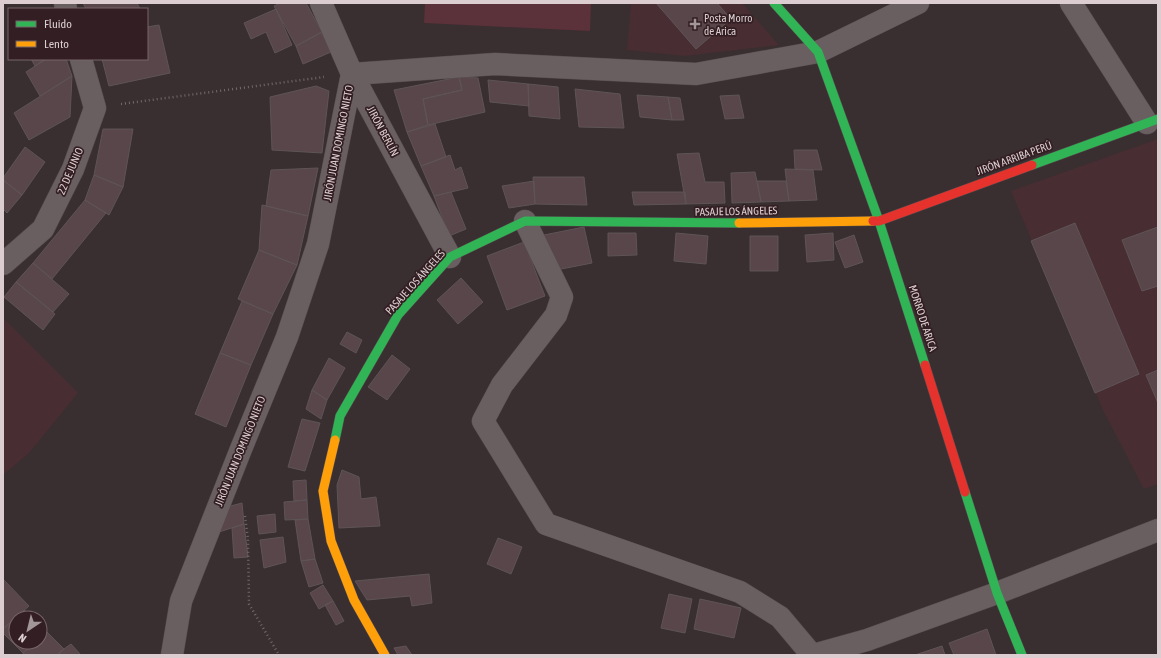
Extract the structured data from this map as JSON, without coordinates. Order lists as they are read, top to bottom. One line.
{"streets":{"street":["JIRÓN BERLÍN","JIRÓN JUAN DOMINGO NIETO","JIRÓN ARRIBA PERÚ","22 DE JUNIO","PASAJE LOS ÁNGELES","MORRO DE ARICA"]},"crossings":[["JIRÓN BERLÍN","JIRÓN JUAN DOMINGO NIETO"],["JIRÓN BERLÍN","PASAJE LOS ÁNGELES"],["JIRÓN JUAN DOMINGO NIETO","MORRO DE ARICA"],["JIRÓN ARRIBA PERÚ","PASAJE LOS ÁNGELES"],["JIRÓN ARRIBA PERÚ","MORRO DE ARICA"],["PASAJE LOS ÁNGELES","MORRO DE ARICA"]],"places":{"health":["Posta Morro de Arica"]},"legend":["Fluido","Lento"],"north":"bottom left"}
